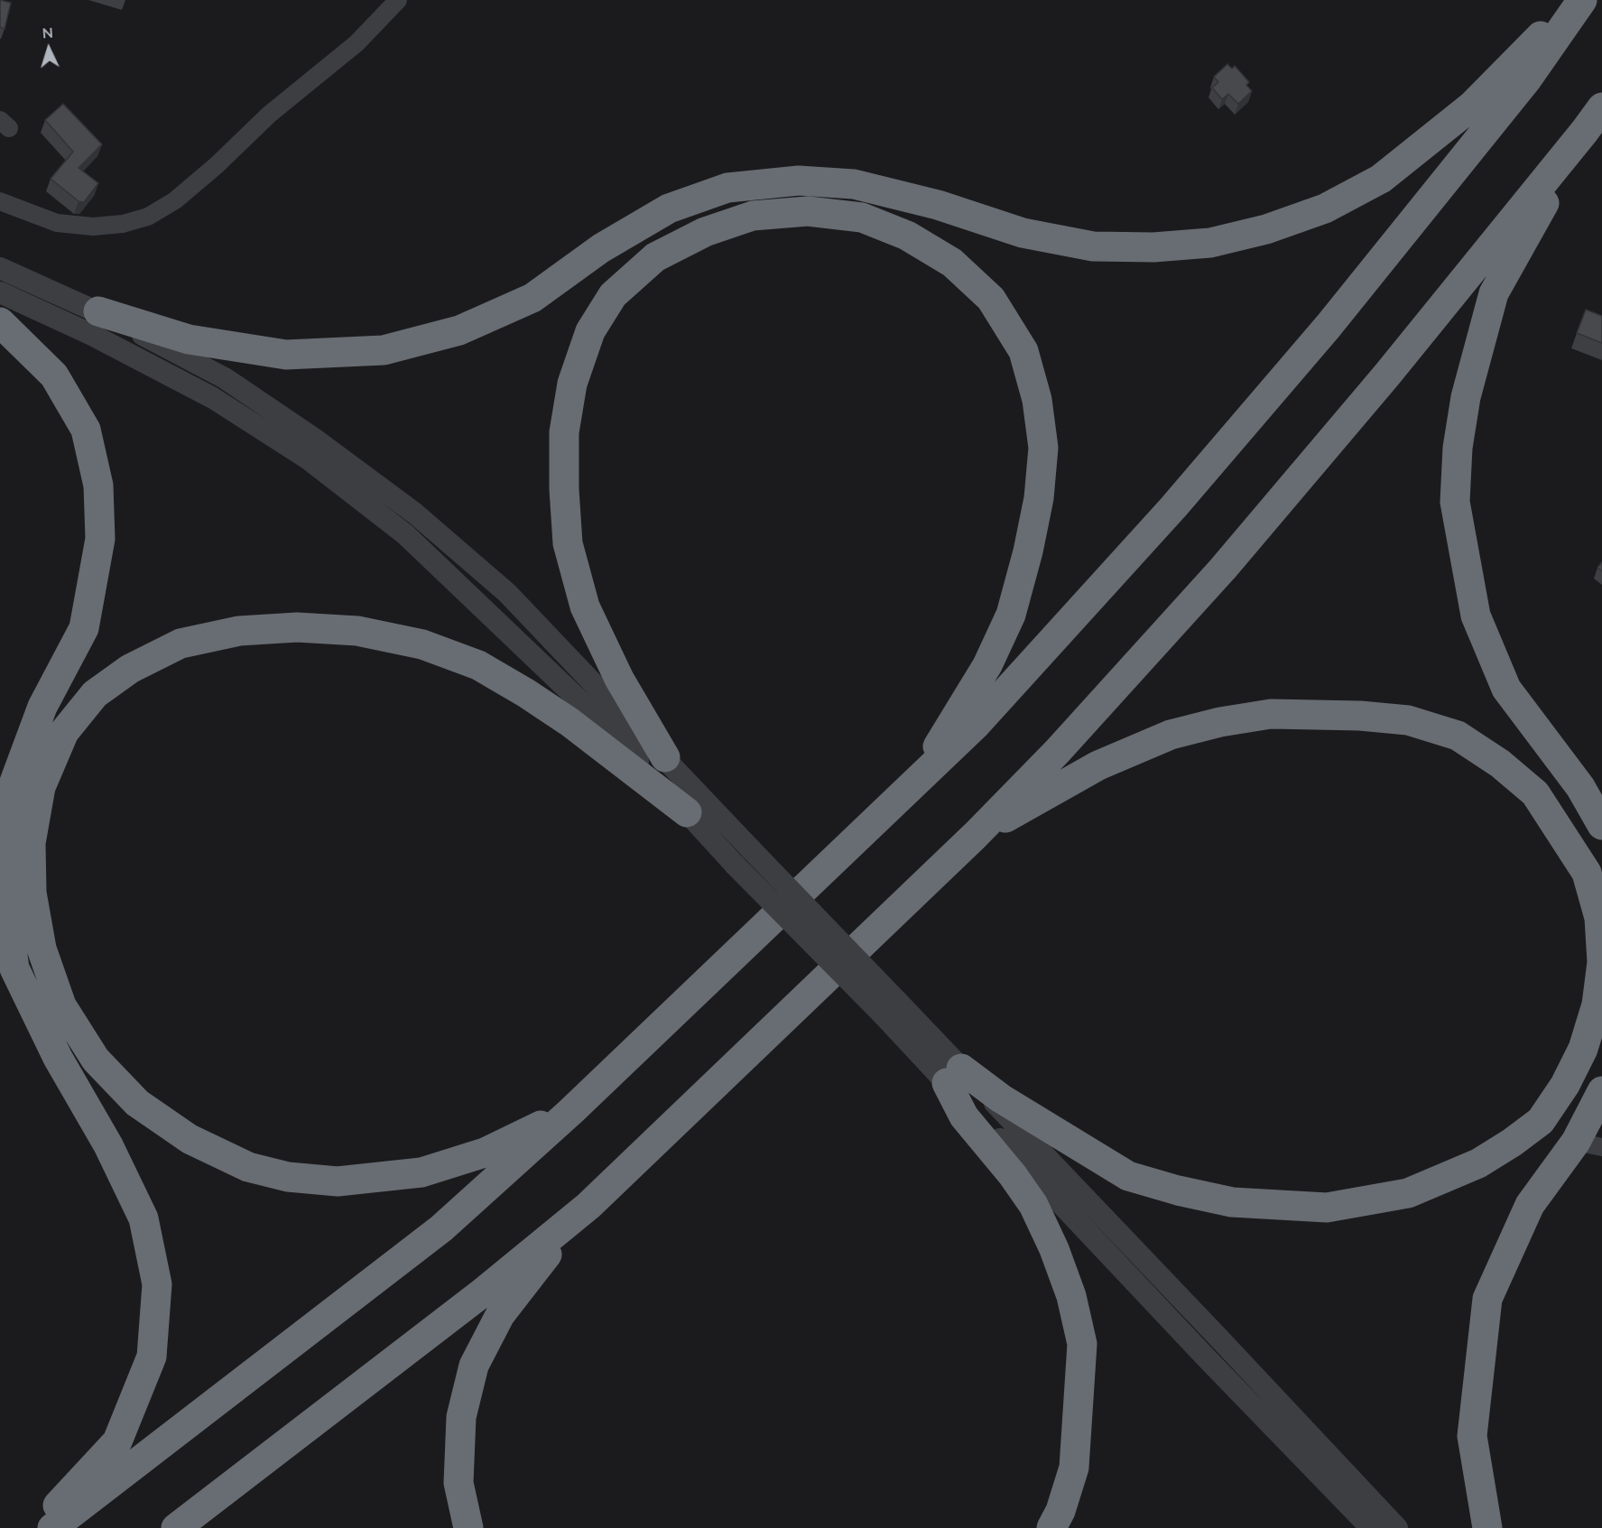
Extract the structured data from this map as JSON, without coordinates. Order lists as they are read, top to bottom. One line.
{"north":"top"}
